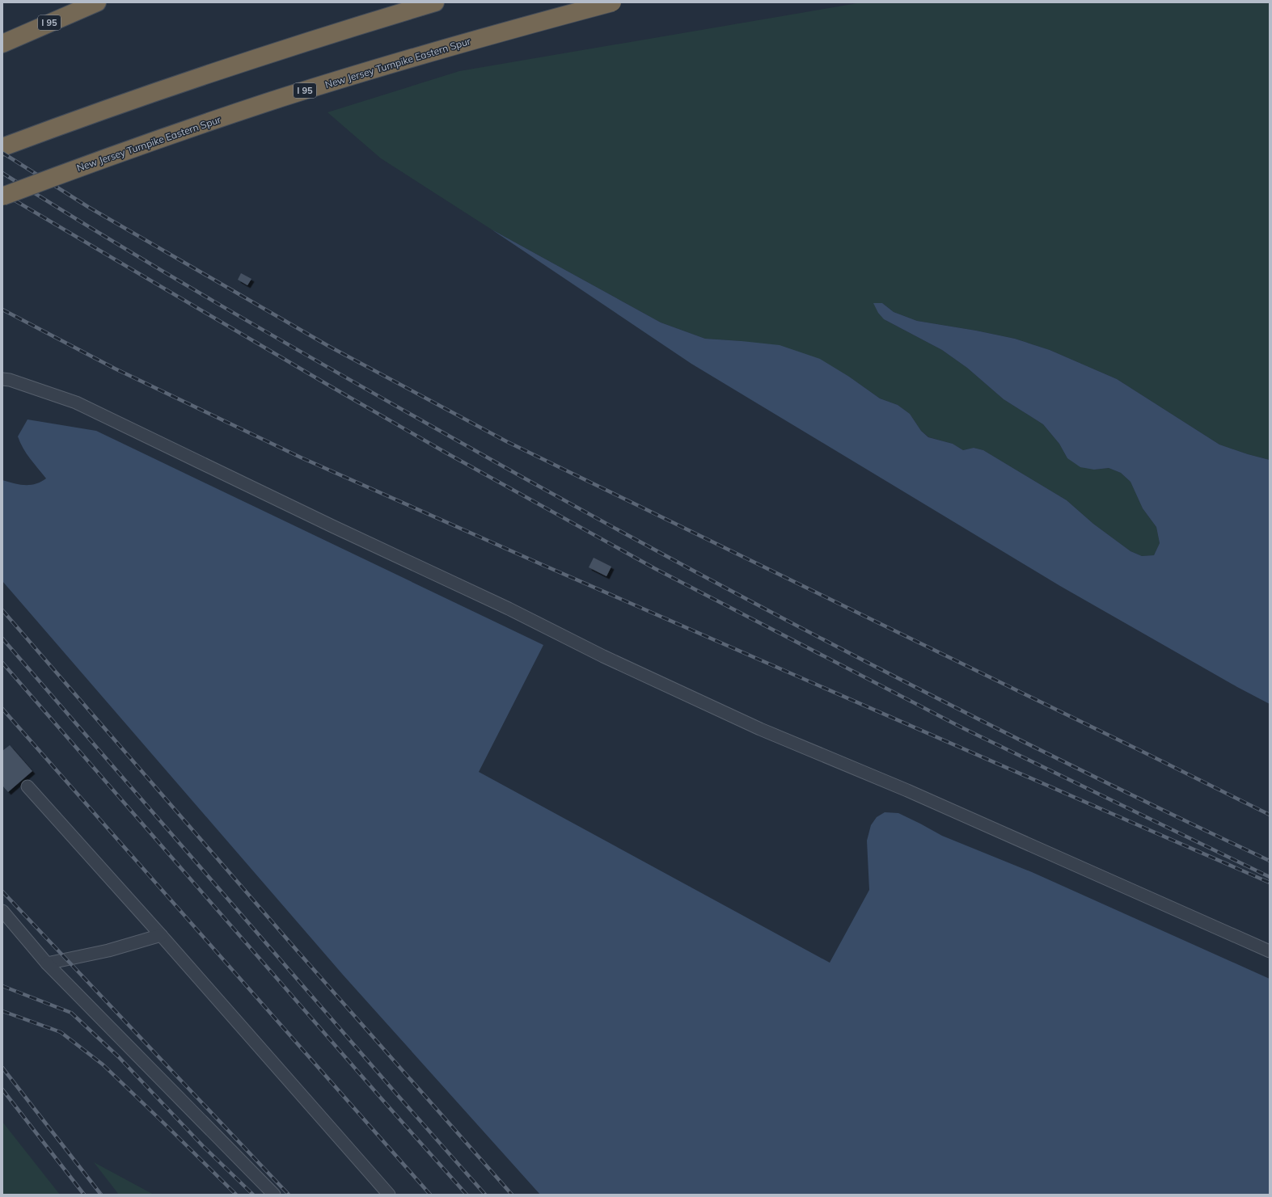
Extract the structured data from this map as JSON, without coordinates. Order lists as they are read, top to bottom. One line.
{"streets":{"highway":["I 95","New Jersey Turnpike Eastern Spur"]}}
